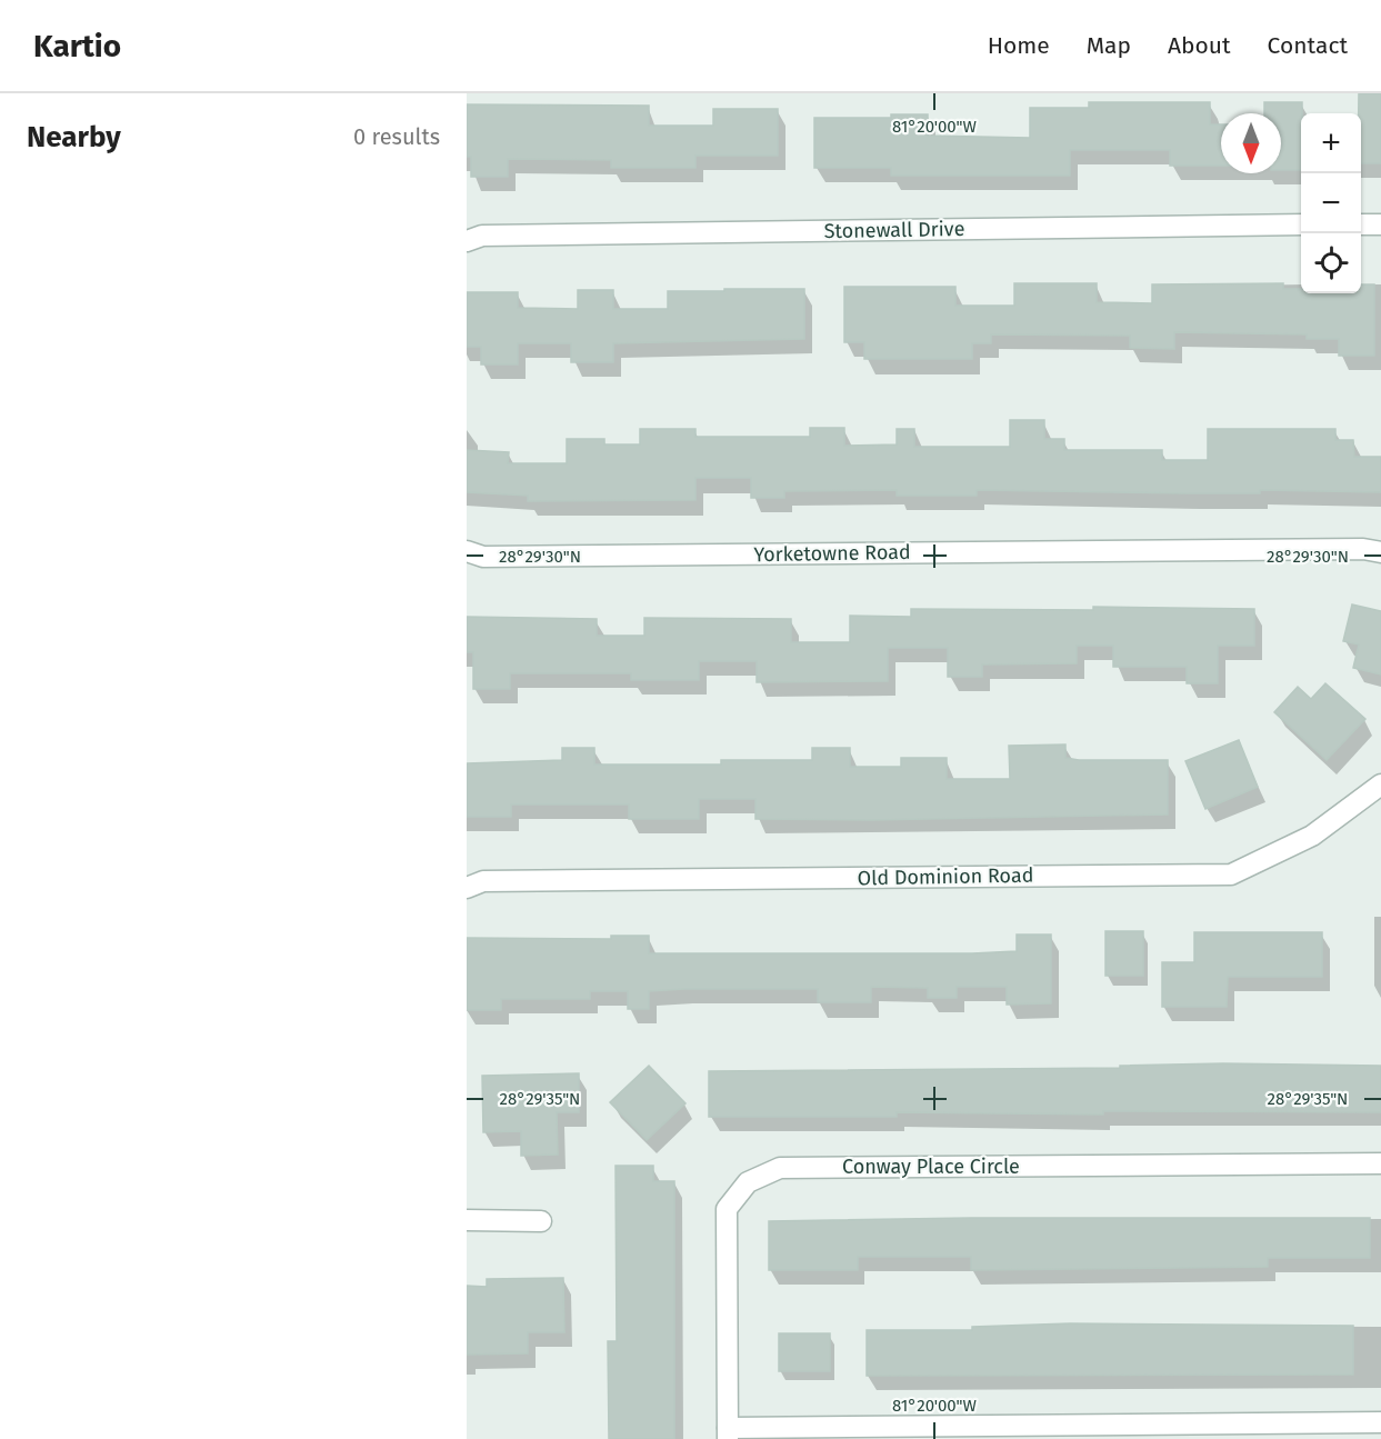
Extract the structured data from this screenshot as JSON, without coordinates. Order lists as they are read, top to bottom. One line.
{"streets":{"street":["Stonewall Drive","Yorketowne Road","Old Dominion Road","Conway Place Circle"]},"north":"bottom","page":{"header":"Kartio","nav":["Home","Map","About","Contact"],"heading":["Nearby","0 results"],"map_buttons":["+","−"]},"coordinates":["81°20'00\"W","28°29'30\"N","28°29'35\"N"]}
